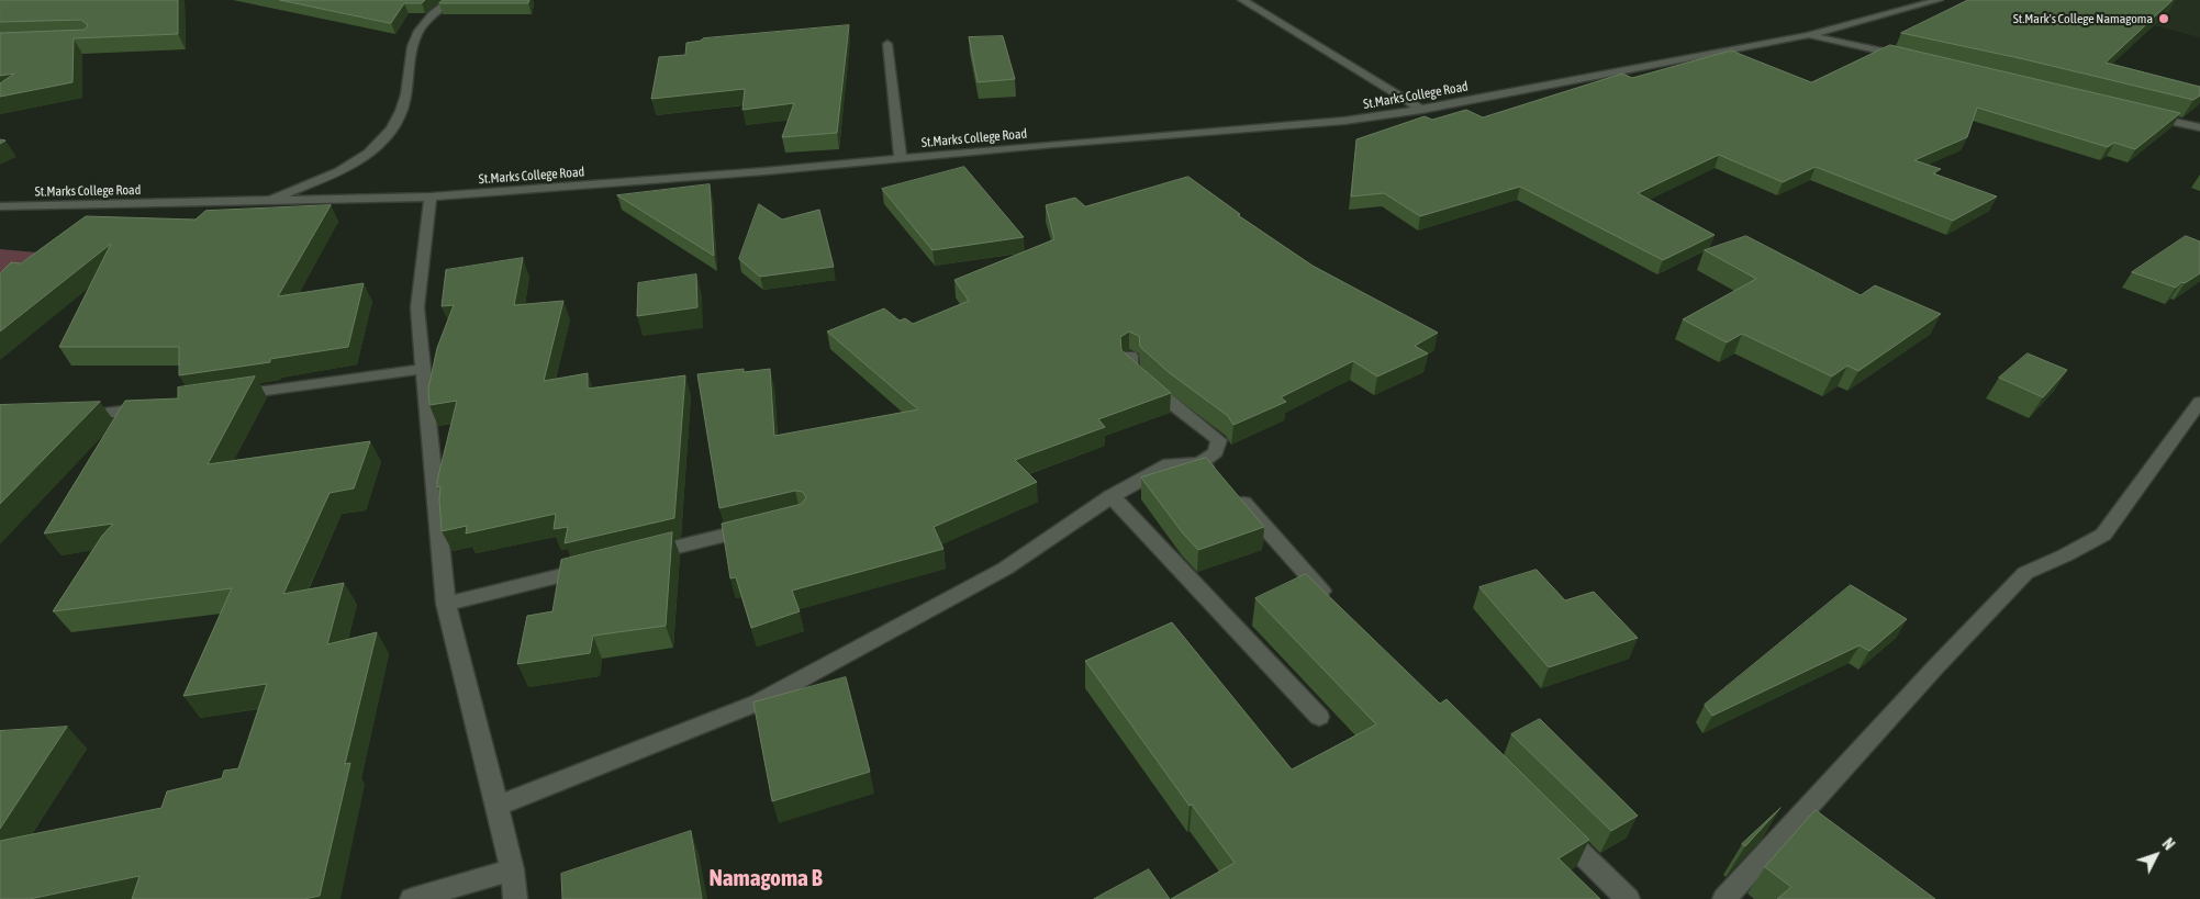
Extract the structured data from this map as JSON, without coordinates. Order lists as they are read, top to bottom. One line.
{"streets":{"street":["St.Marks College Road"]},"districts":["Namagoma B"],"places":["St.Mark's College Namagoma"],"north":"top right"}
